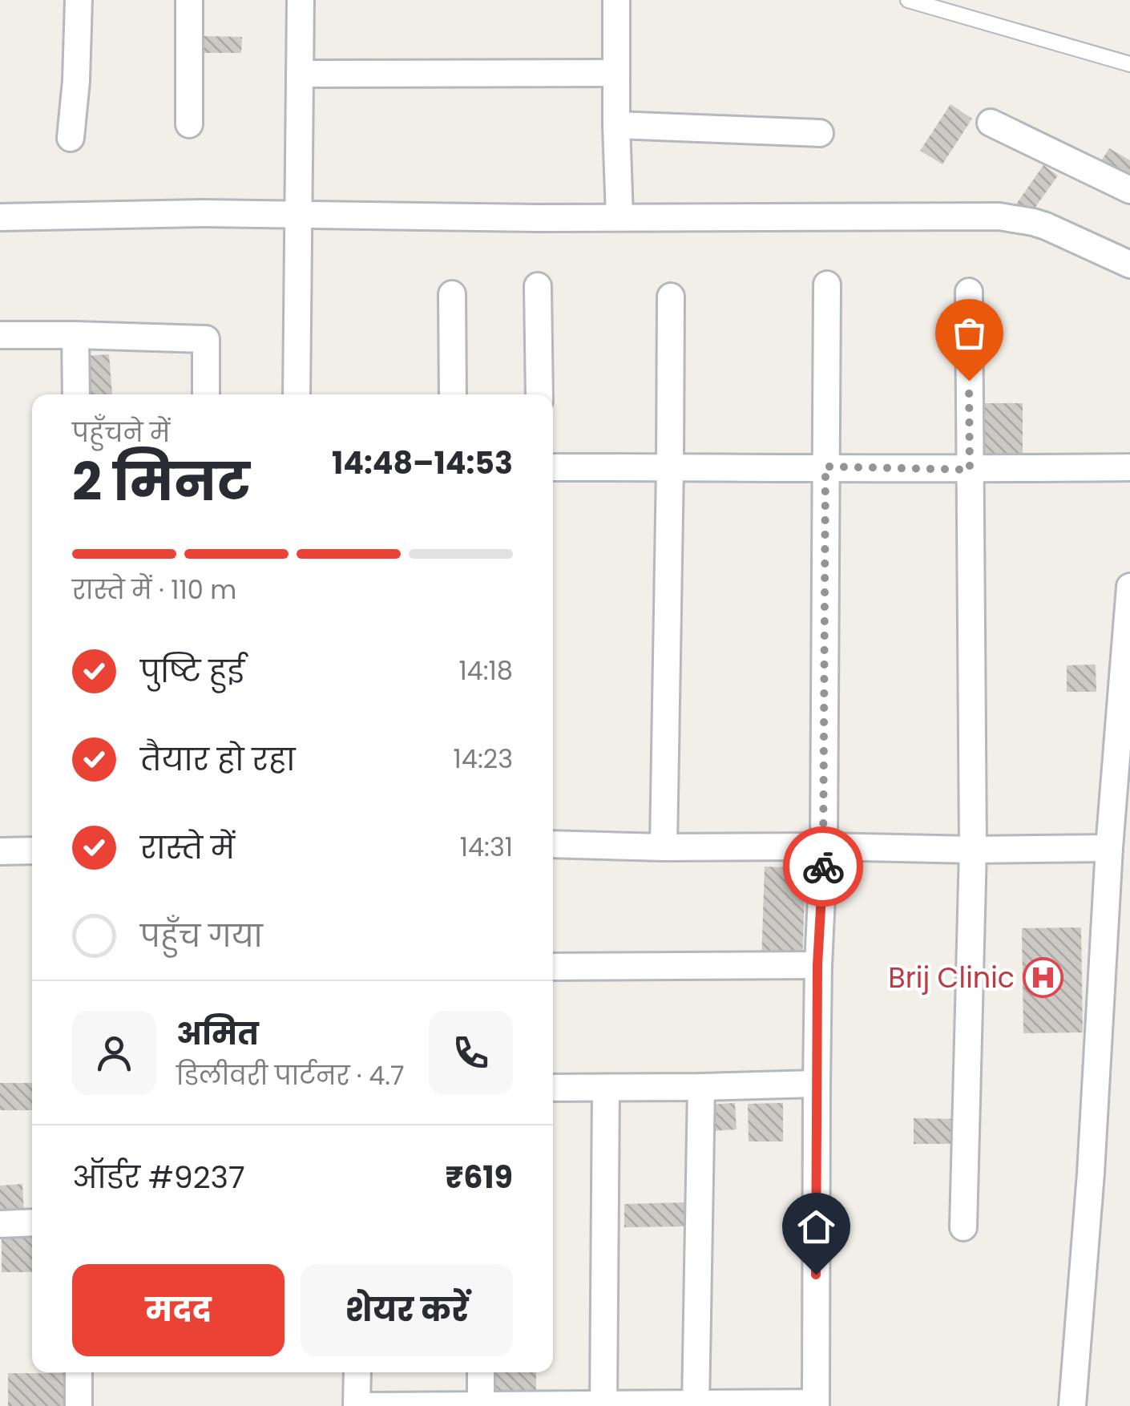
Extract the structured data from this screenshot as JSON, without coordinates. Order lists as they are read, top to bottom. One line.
{"places":{"hospital":["Brij Clinic"]},"page":{"heading":["2 मिनट","पहुँचने में","14:48–14:53"],"panel":["अमित","डिलीवरी पार्टनर · 4.7","ऑर्डर #9237","₹619"],"bar":"रास्ते में · 110 m","list":[["पुष्टि हुई","14:18"],["तैयार हो रहा","14:23"],["रास्ते में","14:31"],"पहुँच गया"],"buttons":["मदद","शेयर करें"]}}
